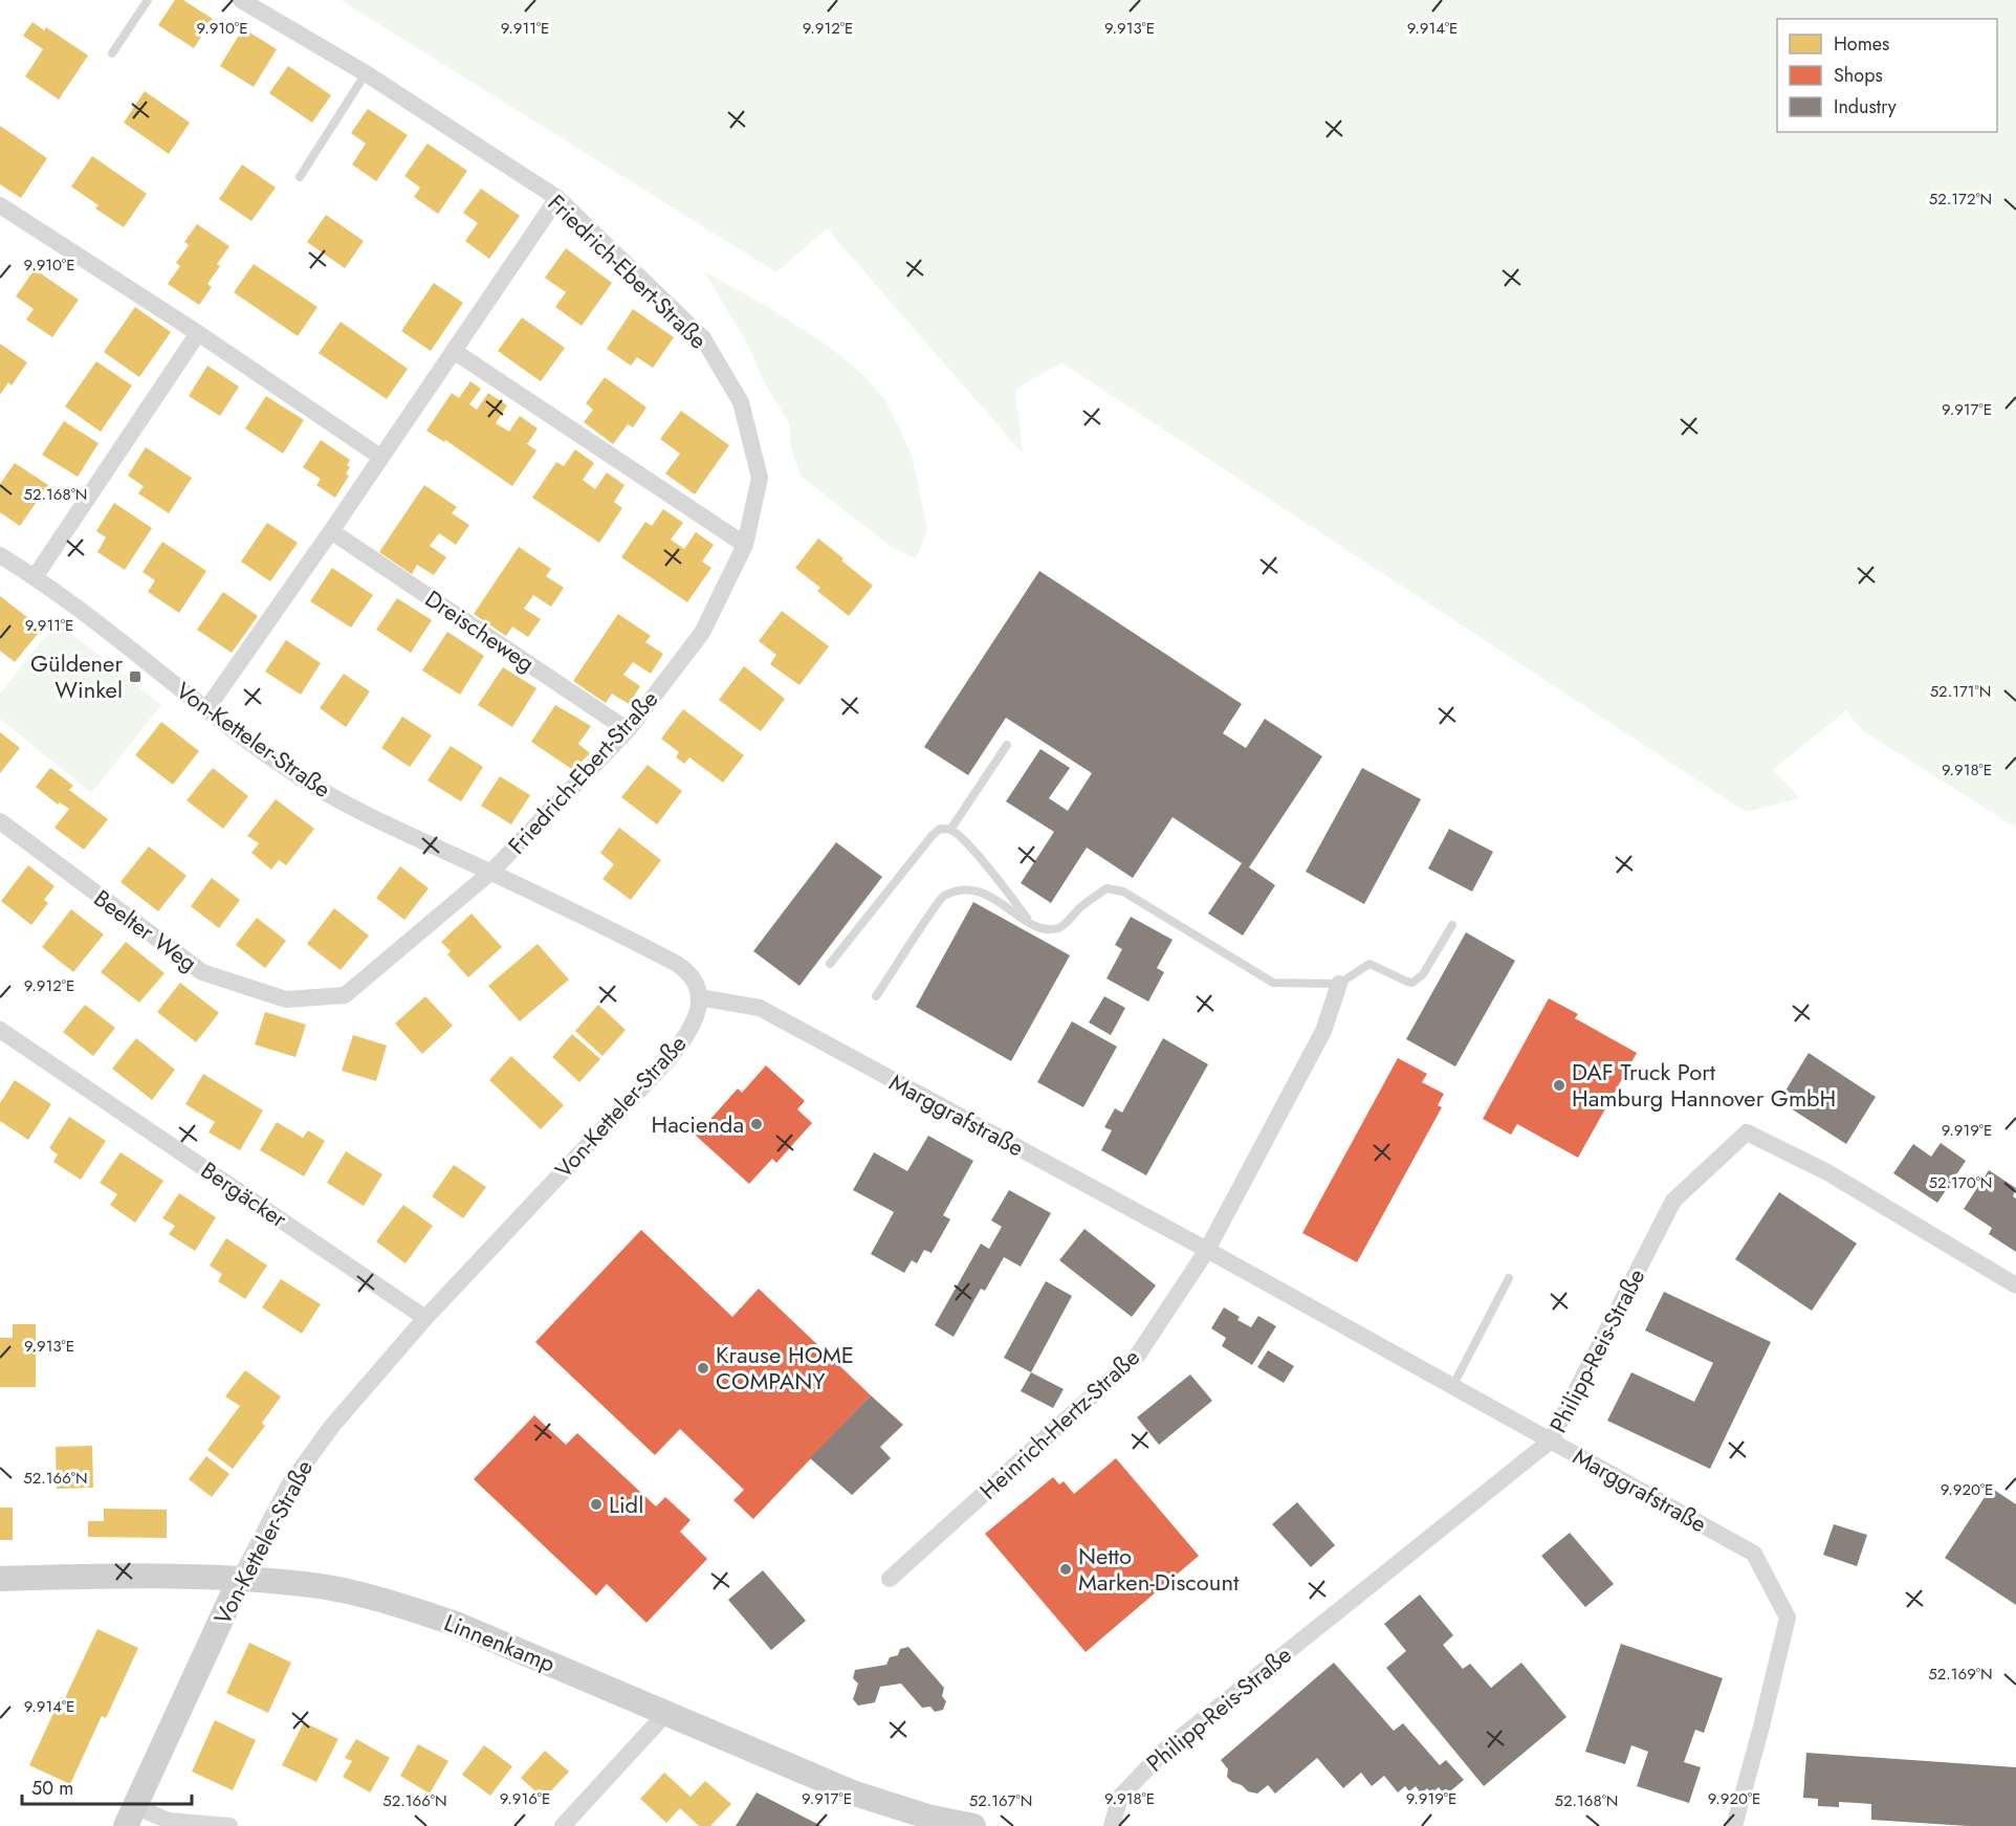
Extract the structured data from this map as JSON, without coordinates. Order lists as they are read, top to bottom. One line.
{"streets":{"main road":["Von-Ketteler-Straße","Linnenkamp"],"street":["Friedrich-Ebert-Straße","Dreischeweg","Beelter Weg","Marggrafstraße","Bergäcker","Philipp-Reis-Straße","Heinrich-Hertz-Straße"]},"crossings":[["Friedrich-Ebert-Straße","Dreischeweg"],["Friedrich-Ebert-Straße","Von-Ketteler-Straße"],["Friedrich-Ebert-Straße","Beelter Weg"],["Von-Ketteler-Straße","Beelter Weg"],["Von-Ketteler-Straße","Marggrafstraße"],["Von-Ketteler-Straße","Bergäcker"],["Von-Ketteler-Straße","Linnenkamp"],["Marggrafstraße","Philipp-Reis-Straße"],["Marggrafstraße","Heinrich-Hertz-Straße"]],"places":{"transit":["Güldener Winkel"],"other":["DAF Truck Port Hamburg Hannover GmbH","Hacienda","Krause HOME COMPANY","Lidl","Netto Marken-Discount"]},"legend":["Homes","Shops","Industry"],"scale_bar":"50 m","coordinates":["9.910°E","9.911°E","9.912°E","9.913°E","9.914°E","52.172°N","9.917°E","52.168°N","52.171°N","9.918°E","9.919°E","52.170°N","52.166°N","9.920°E","52.169°N","9.916°E","52.167°N"]}
